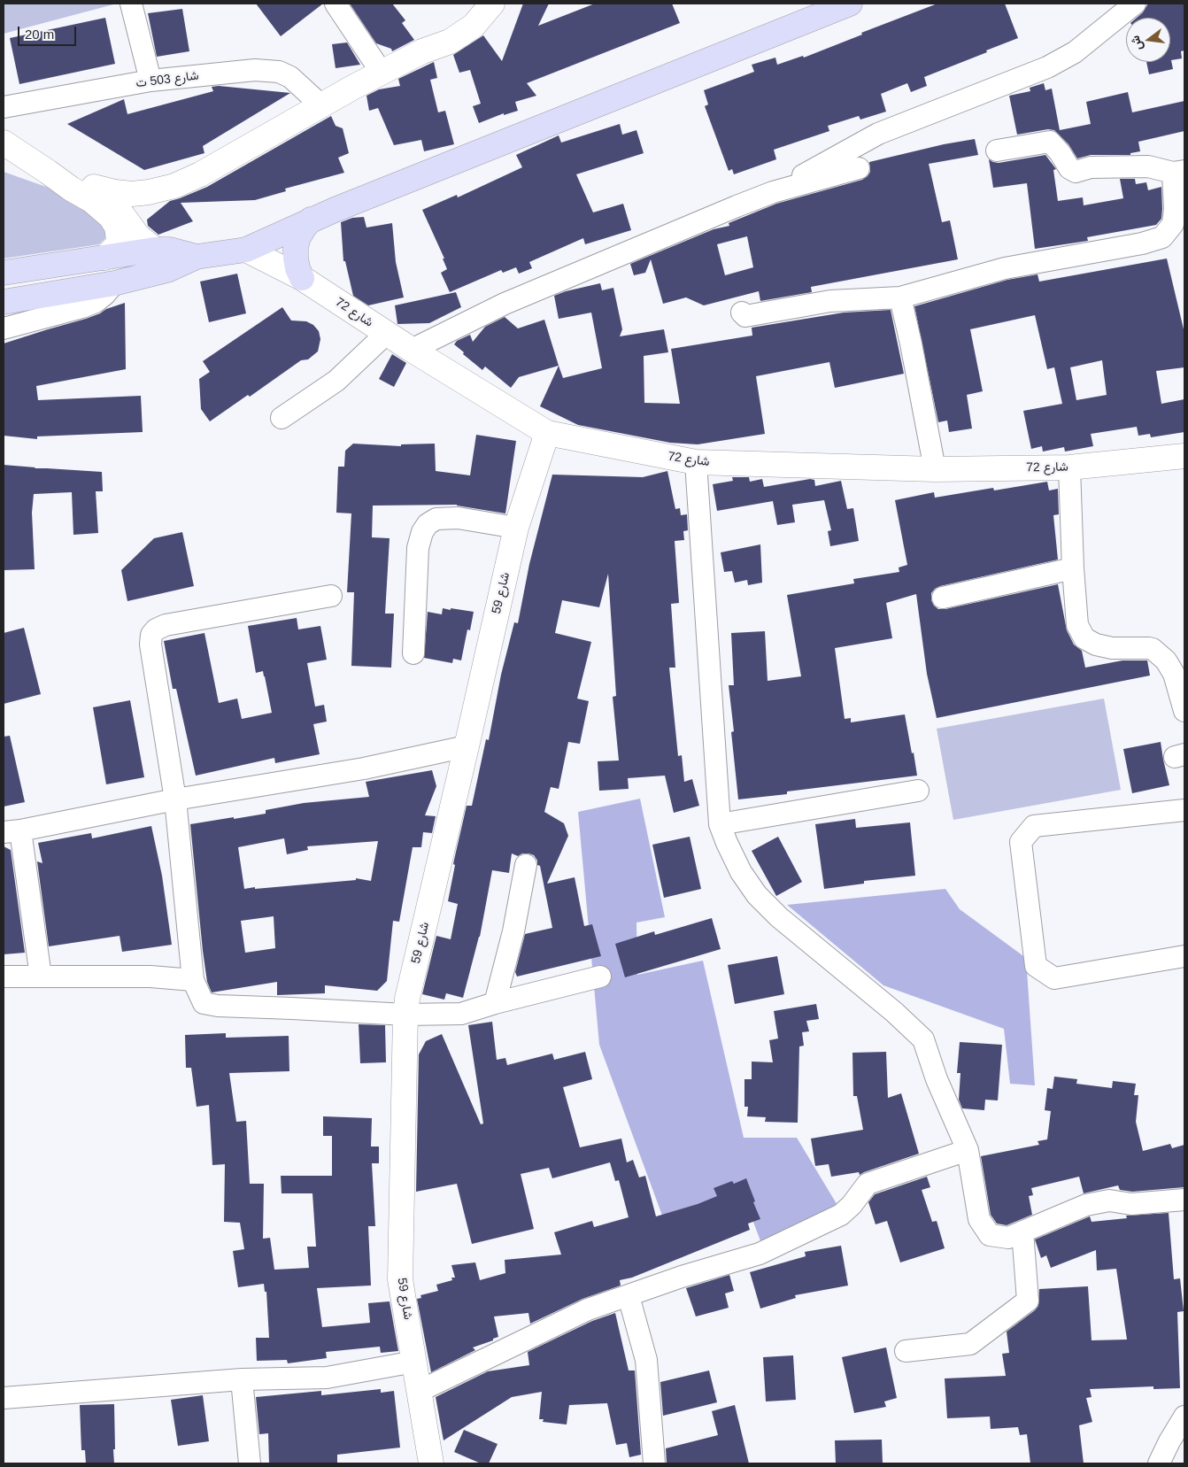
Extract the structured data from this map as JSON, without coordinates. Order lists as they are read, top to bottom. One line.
{"streets":{"street":["شارع 503 ت","شارع 72","شارع 59"]},"crossings":[["شارع 72","شارع 59"]],"scale_bar":"20 m","north":"left"}
